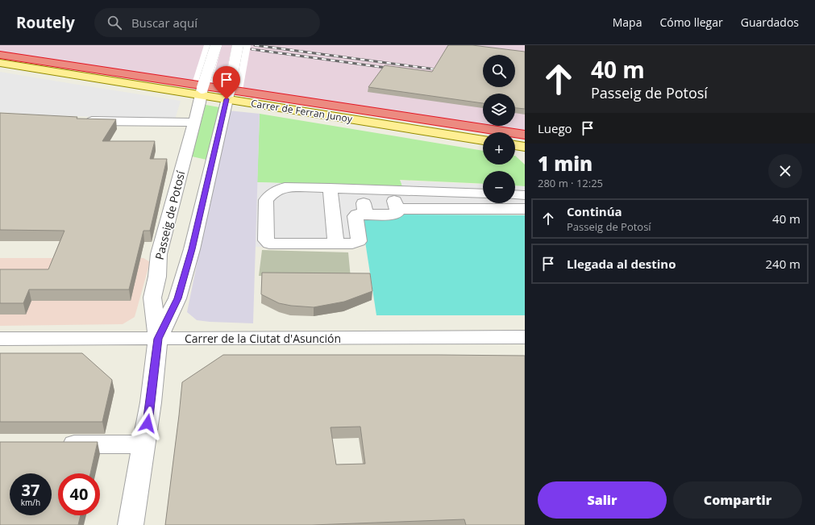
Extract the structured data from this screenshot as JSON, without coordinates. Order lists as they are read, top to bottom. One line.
{"streets":{"main road":["Carrer de Ferran Junoy"],"street":["Passeig de Potosí","Carrer de la Ciutat d'Asunción"]},"crossings":[["Carrer de Ferran Junoy","Passeig de Potosí"],["Passeig de Potosí","Carrer de la Ciutat d'Asunción"]],"page":{"header":"Routely","search":"Buscar aquí","nav":["Mapa","Cómo llegar","Guardados"],"turn":["40 m","Passeig de Potosí"],"map_buttons":["+","−"],"then":"Luego","heading":["1 min","280 m · 12:25"],"list":[{"name":"Continúa","note":"Passeig de Potosí","value":"40 m"},{"name":"Llegada al destino","value":"240 m"}],"speed":"37 km/h","limit":"40","buttons":["Salir","Compartir"]}}
